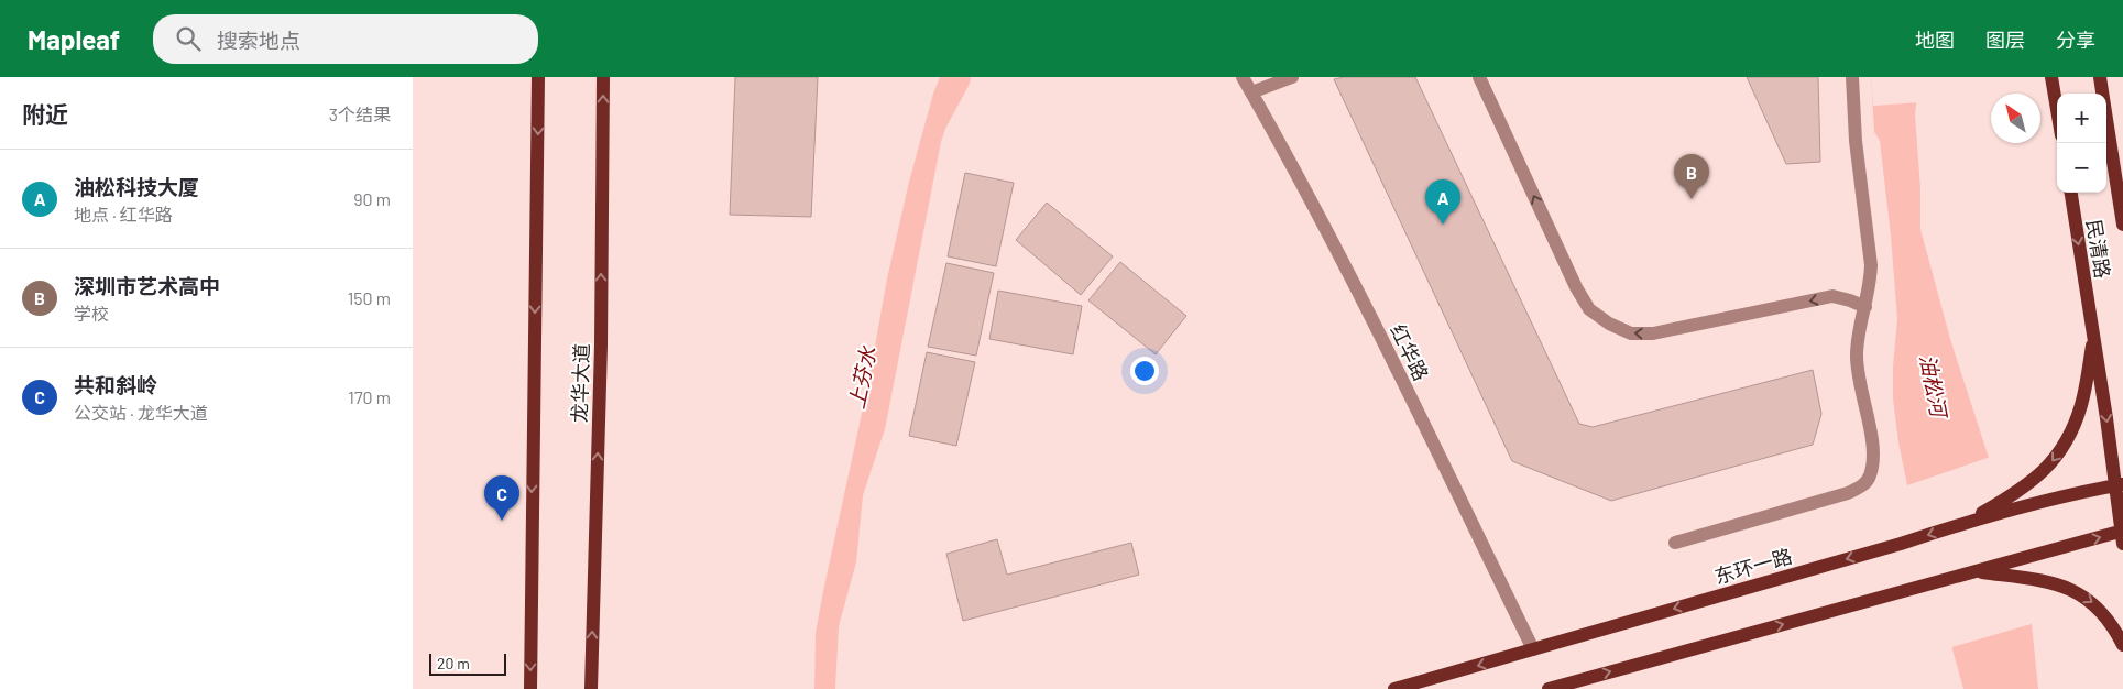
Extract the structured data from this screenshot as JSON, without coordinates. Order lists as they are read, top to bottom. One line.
{"streets":{"main road":["民清路","龙华大道","东环一路"],"street":["红华路"]},"crossings":[["民清路","东环一路"],["红华路","东环一路"]],"one_way":["民清路"],"water":["上芬水","油松河"],"scale_bar":"20 m","north":"top left","page":{"header":"Mapleaf","search":"搜索地点","nav":["地图","图层","分享"],"heading":["附近","3个结果"],"map_buttons":["+","−"],"list":[{"mark":"A","name":"油松科技大厦","note":"地点 · 红华路","value":"90 m"},{"mark":"B","name":"深圳市艺术高中","note":"学校","value":"150 m"},{"mark":"C","name":"共和斜岭","note":"公交站 · 龙华大道","value":"170 m"}],"pins":["B","A","C"],"scale":"20 m"}}
